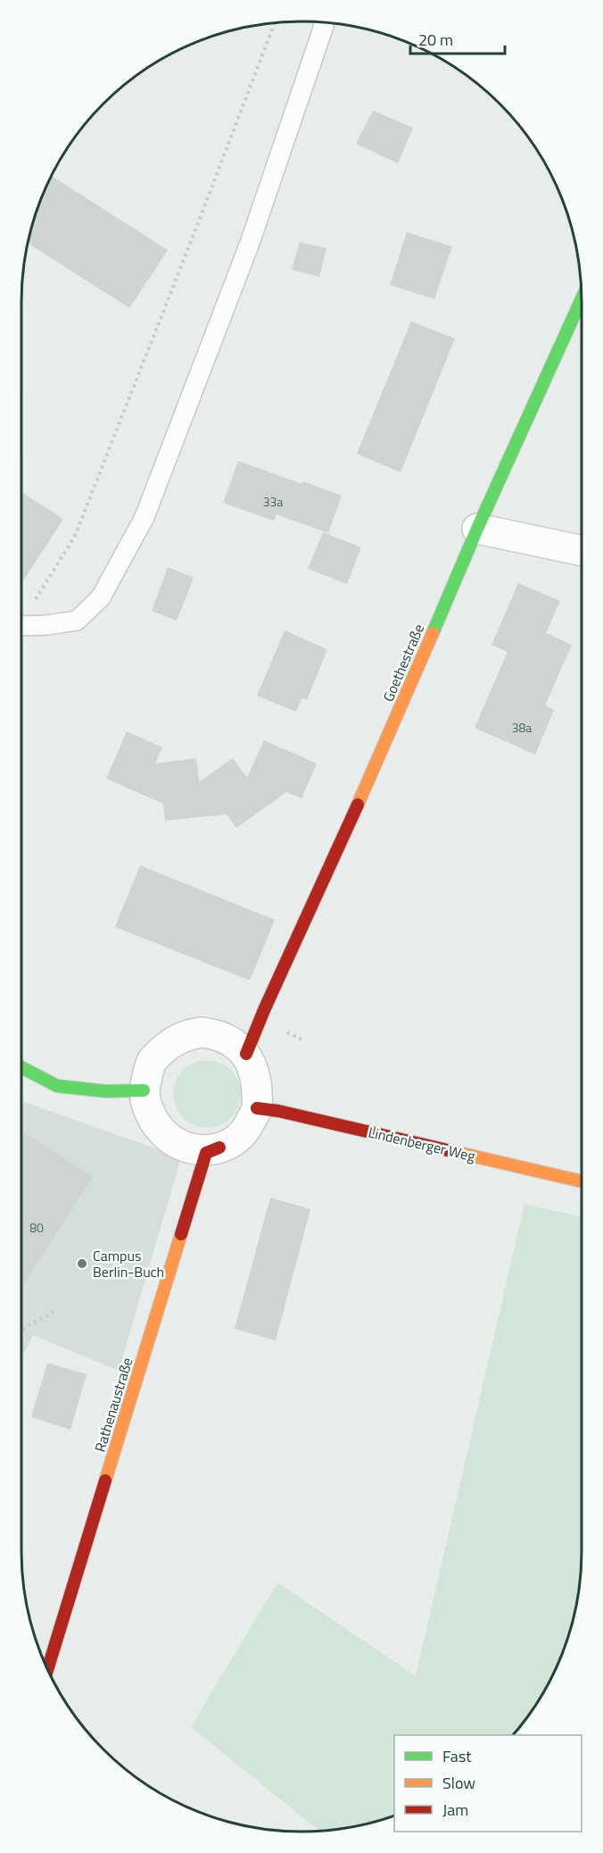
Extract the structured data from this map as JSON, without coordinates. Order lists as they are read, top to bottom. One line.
{"streets":{"street":["Goethestraße","Lindenberger Weg","Rathenaustraße"]},"crossings":[["Goethestraße","Lindenberger Weg"],["Goethestraße","Rathenaustraße"],["Lindenberger Weg","Rathenaustraße"]],"places":["Campus Berlin-Buch"],"house_numbers":["33a","38a","80"],"legend":["Fast","Slow","Jam"],"scale_bar":"20 m"}
